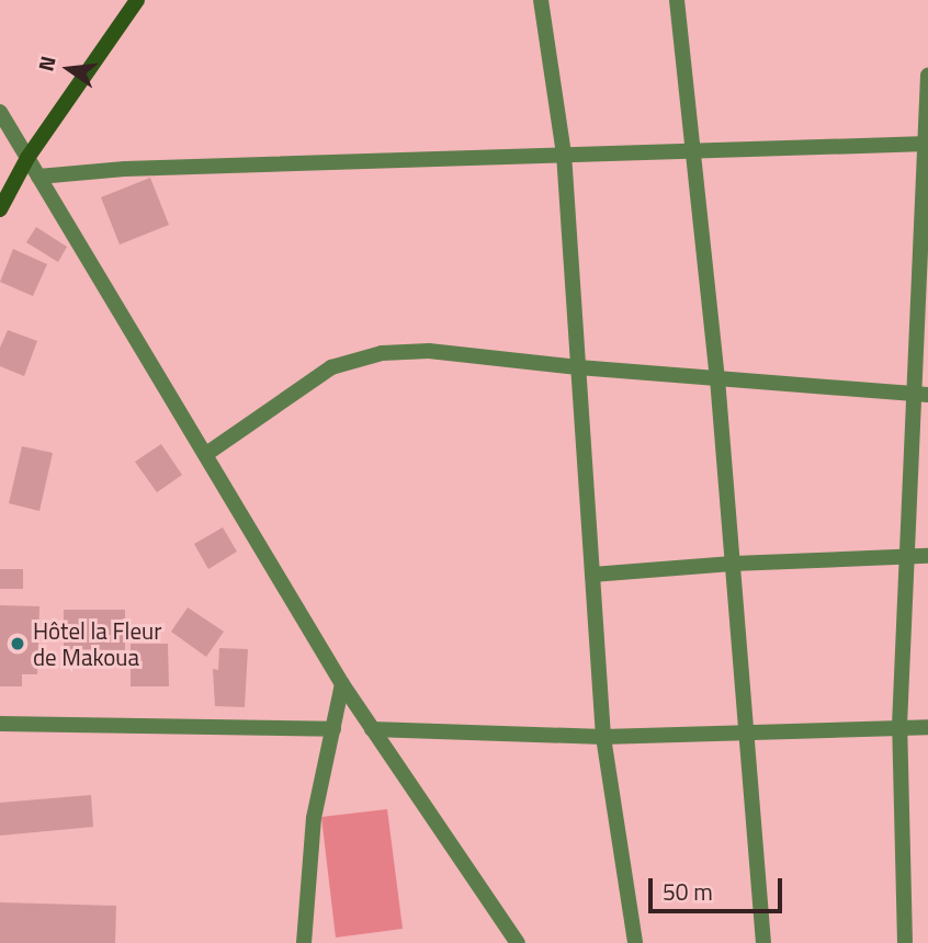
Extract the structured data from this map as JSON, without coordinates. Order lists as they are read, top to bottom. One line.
{"places":["Hôtel la Fleur de Makoua"],"scale_bar":"50 m","north":"left"}
